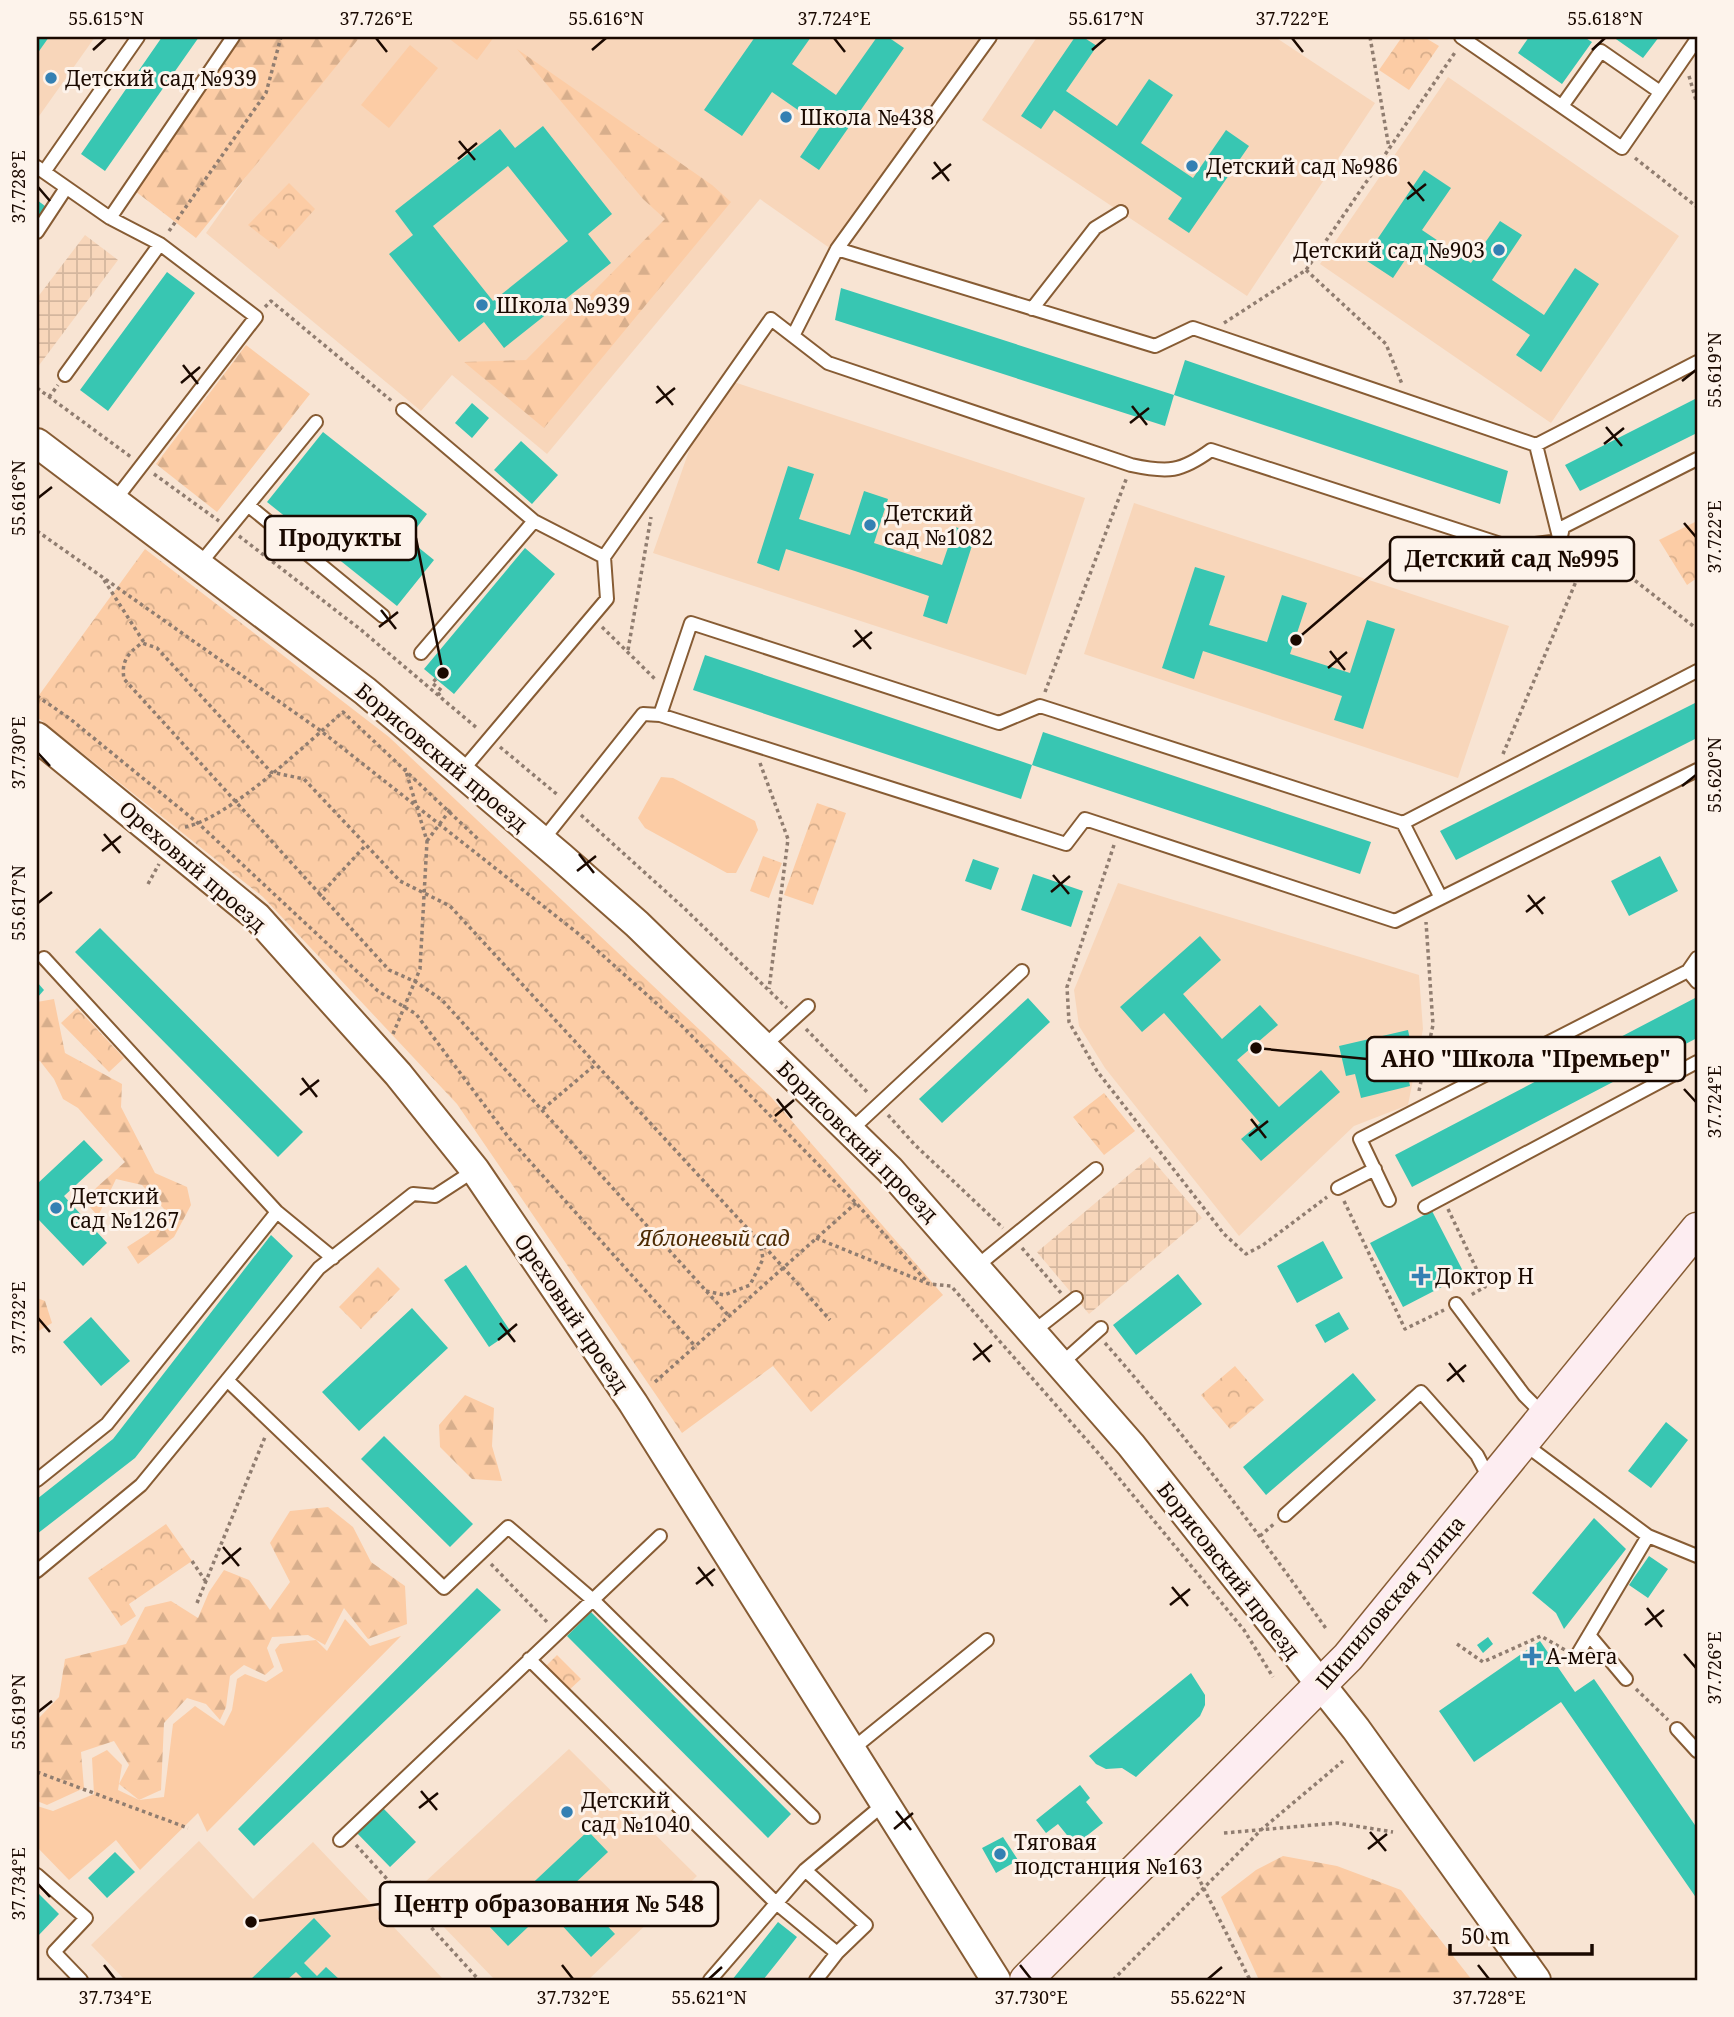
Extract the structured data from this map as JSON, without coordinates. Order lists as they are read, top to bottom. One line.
{"streets":{"main road":["Шипиловская улица"],"street":["Борисовский проезд","Ореховый проезд"]},"crossings":[["Борисовский проезд","Шипиловская улица"]],"parks":["Яблоневый сад"],"places":{"other":["Детский сад №939","Школа №438","Детский сад №986","Детский сад №903","Школа №939","Детский сад №1082","Детский сад №995","Продукты","АНО \"Школа \"Премьер\"","Детский сад №1267","Детский сад №1040","Тяговая подстанция №163","Центр образования № 548"],"health":["Доктор Н","А-мега"]},"scale_bar":"50 m","coordinates":["55.615°N","37.726°E","55.616°N","37.724°E","55.617°N","37.722°E","55.618°N","37.728°E","55.619°N","37.730°E","55.620°N","37.732°E","37.734°E","55.621°N","55.622°N"]}
